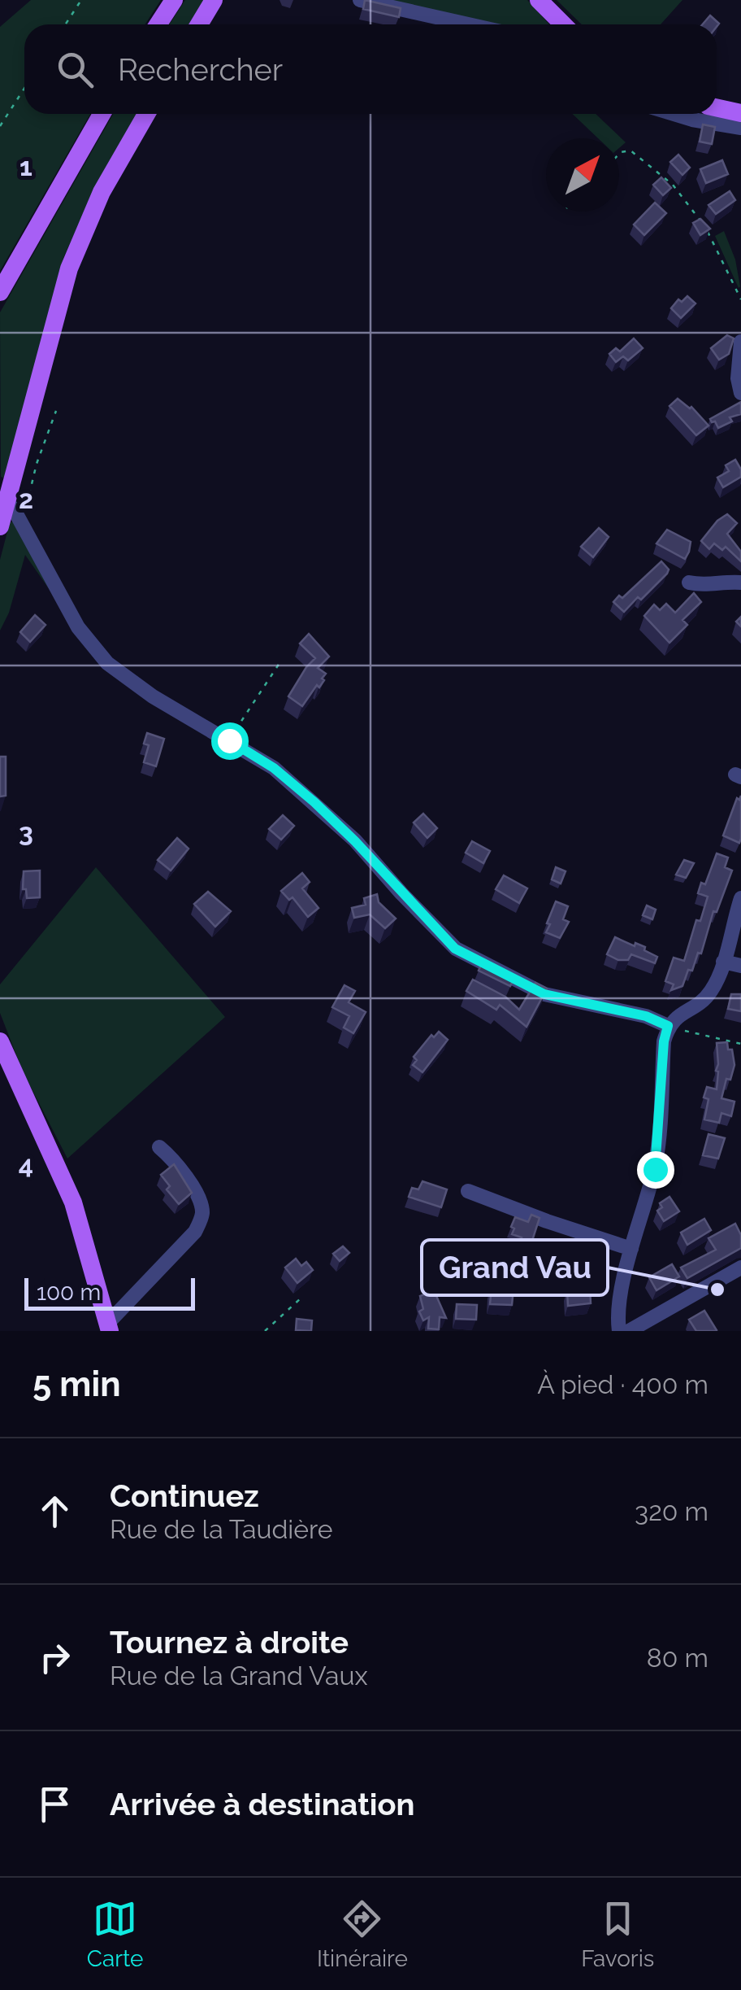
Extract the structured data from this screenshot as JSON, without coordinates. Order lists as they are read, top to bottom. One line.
{"places":["Grand Vau"],"scale_bar":"100 m","north":"top right","page":{"search":"Rechercher","scale":"100 m","heading":["5 min","À pied · 400 m"],"list":[["Continuez","Rue de la Taudière","320 m"],["Tournez à droite","Rue de la Grand Vaux","80 m"],"Arrivée à destination"],"nav":["Carte","Itinéraire","Favoris"]},"grid":{"rows":["1","2","3","4"]}}
